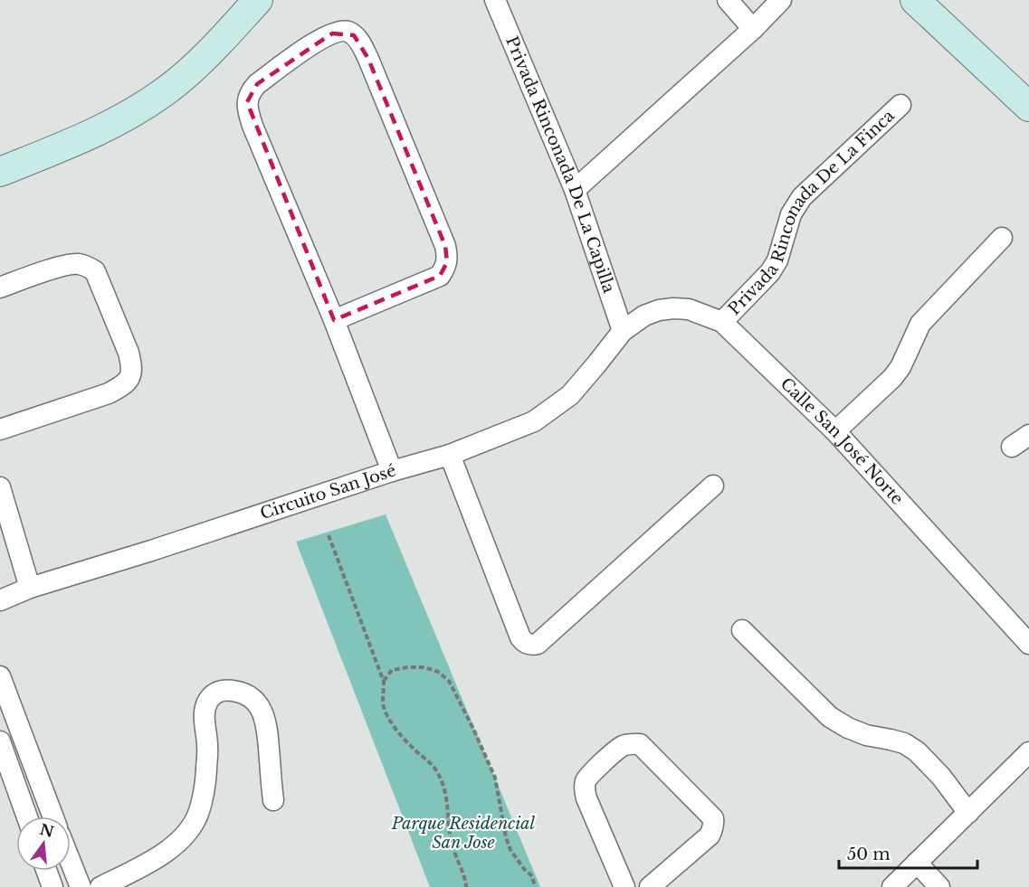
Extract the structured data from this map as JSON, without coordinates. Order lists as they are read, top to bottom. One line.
{"streets":{"street":["Privada Rinconada De La Capilla","Privada Rinconada De La Finca","Calle San José Norte","Circuito San José"]},"crossings":[["Privada Rinconada De La Capilla","Calle San José Norte"],["Privada Rinconada De La Capilla","Circuito San José"],["Privada Rinconada De La Finca","Calle San José Norte"],["Calle San José Norte","Circuito San José"]],"parks":["Parque Residencial San Jose"],"scale_bar":"50 m","north":"top"}
